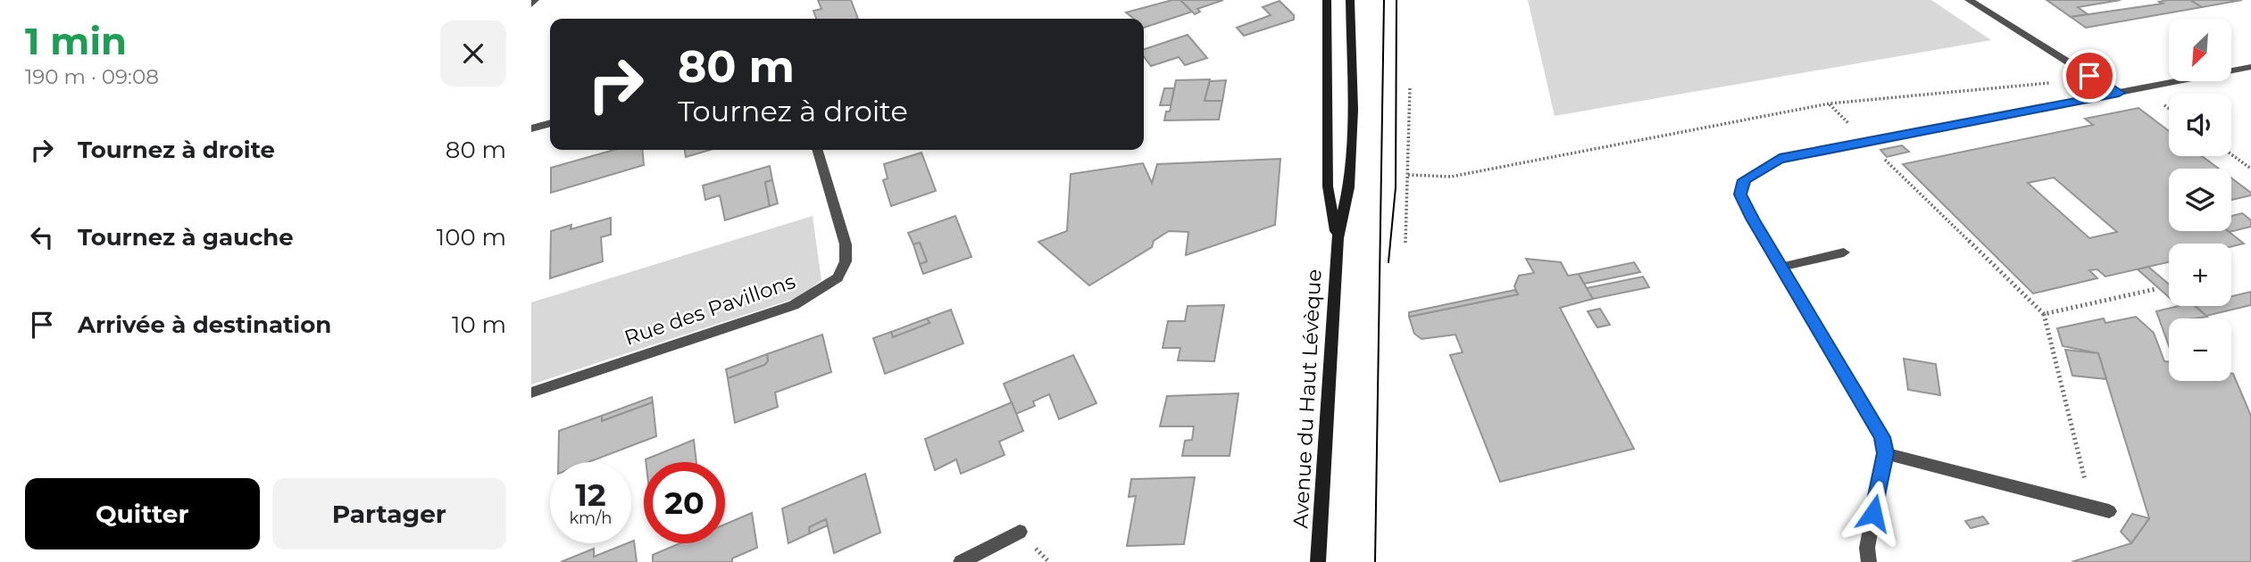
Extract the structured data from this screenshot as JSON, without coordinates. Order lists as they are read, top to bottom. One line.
{"streets":{"main road":["Avenue du Haut Lévèque"],"street":["Rue des Pavillons"]},"north":"bottom left","page":{"heading":["1 min","190 m · 09:08"],"map_buttons":["+","−"],"turn":["80 m","Tournez à droite"],"list":[{"name":"Tournez à droite","value":"80 m"},{"name":"Tournez à gauche","value":"100 m"},{"name":"Arrivée à destination","value":"10 m"}],"speed":"12 km/h","limit":"20","buttons":["Quitter","Partager"]}}
